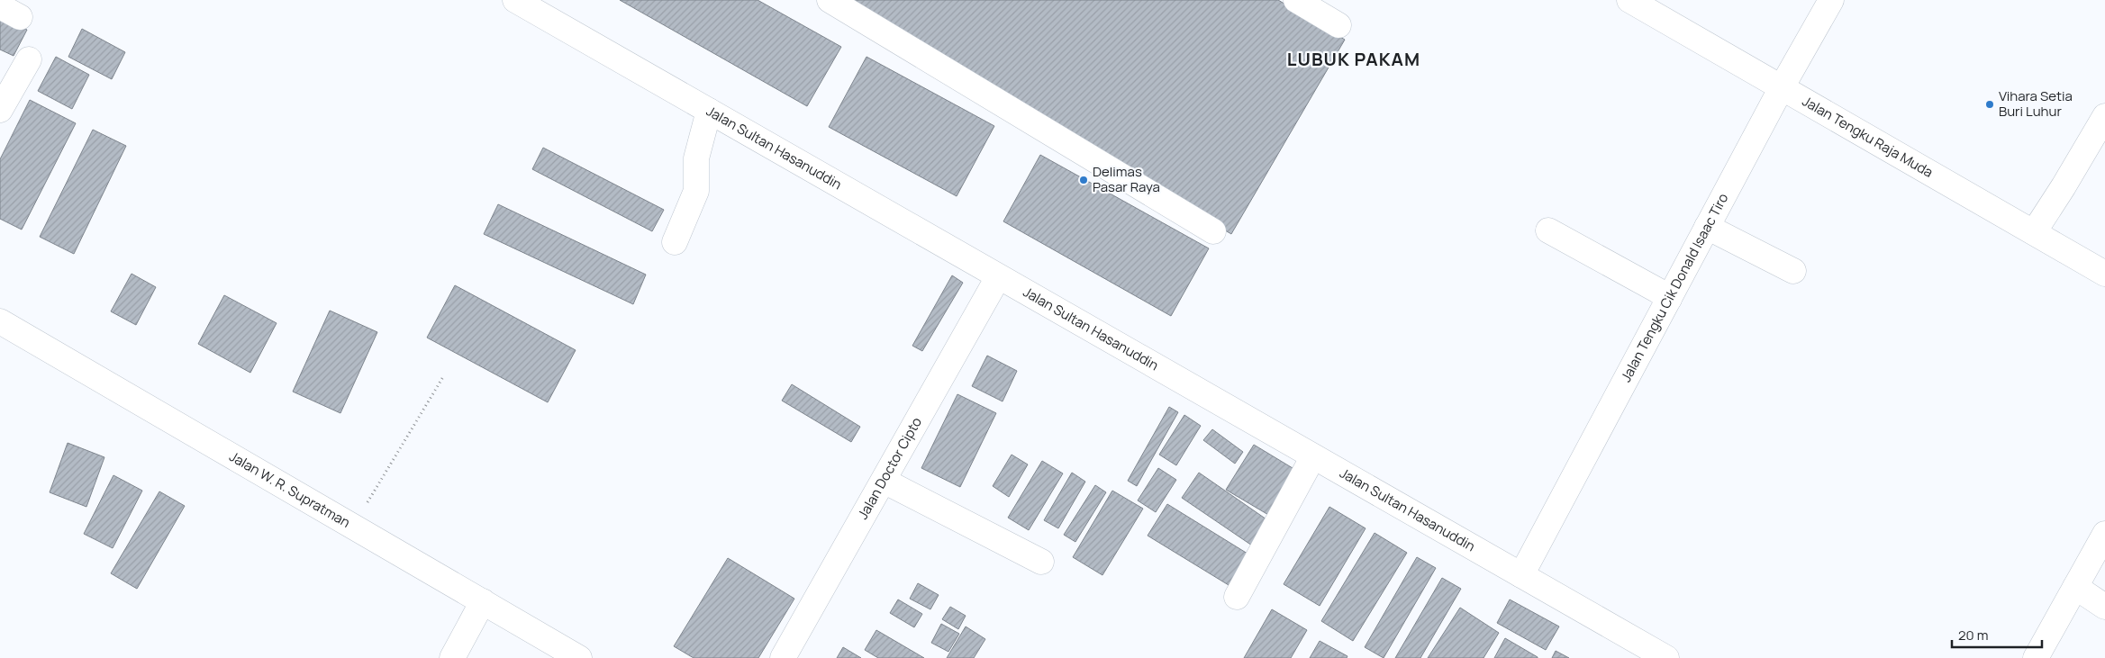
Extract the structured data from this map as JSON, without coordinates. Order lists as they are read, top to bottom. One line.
{"streets":{"street":["Jalan Tengku Raja Muda","Jalan Sultan Hasanuddin","Jalan Tengku Cik Donald Isaac Tiro","Jalan Doctor Cipto","Jalan W. R. Supratman"]},"crossings":[["Jalan Tengku Raja Muda","Jalan Tengku Cik Donald Isaac Tiro"],["Jalan Sultan Hasanuddin","Jalan Tengku Cik Donald Isaac Tiro"],["Jalan Sultan Hasanuddin","Jalan Doctor Cipto"]],"districts":["LUBUK PAKAM"],"places":["Vihara Setia Buri Luhur","Delimas Pasar Raya"],"scale_bar":"20 m"}
